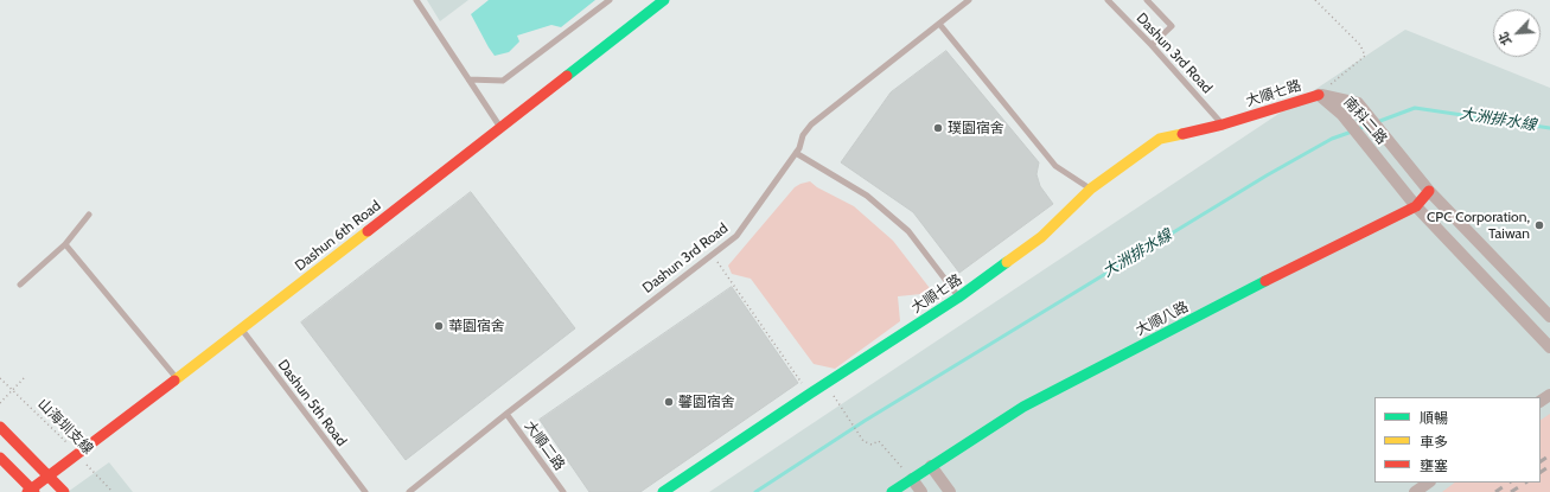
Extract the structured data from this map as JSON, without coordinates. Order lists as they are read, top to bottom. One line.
{"streets":{"street":["大順七路","南科二路","Dashun 6th Road","大順八路"],"lane":["Dashun 3rd Road","Dashun 5th Road","大順二路"],"path":["山海圳支線"]},"crossings":[["Dashun 3rd Road","大順七路"],["Dashun 3rd Road","大順二路"],["大順七路","南科二路"],["南科二路","大順八路"],["Dashun 6th Road","Dashun 5th Road"]],"water":["大洲排水線"],"places":["璞園宿舍","CPC Corporation, Taiwan","華園宿舍","馨園宿舍"],"legend":["順暢","車多","壅塞"],"north":"bottom left"}
